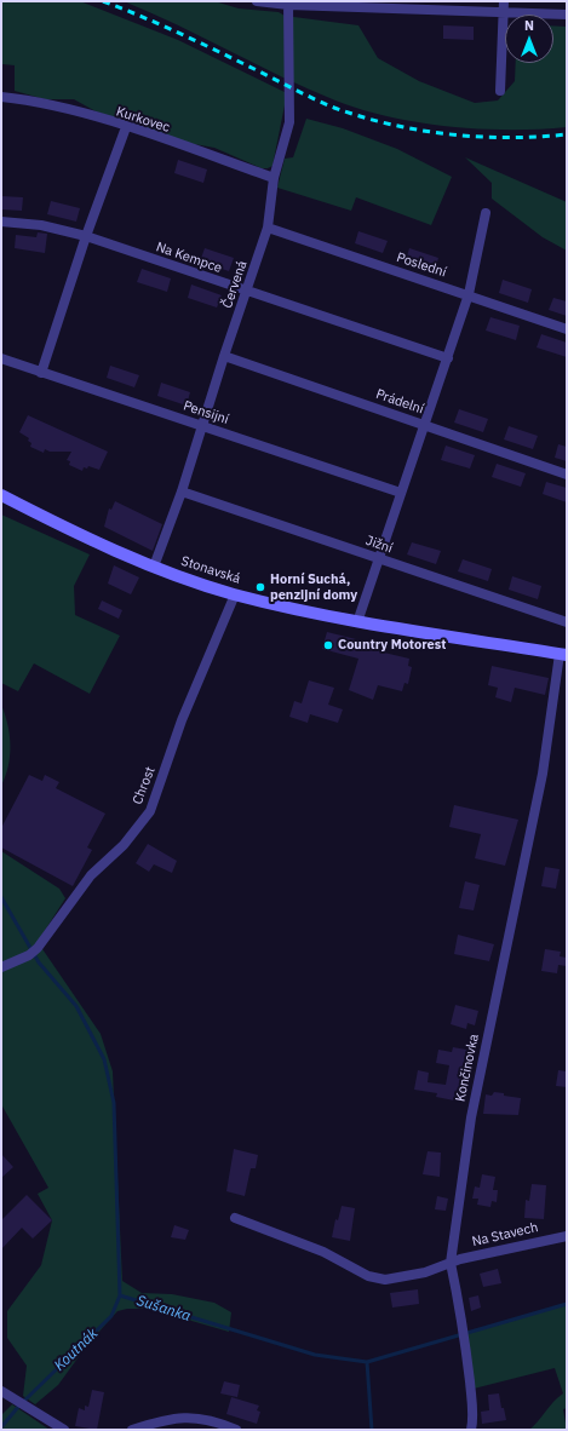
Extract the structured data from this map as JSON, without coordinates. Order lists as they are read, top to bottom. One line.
{"streets":{"main road":["Stonavská"],"street":["Kurkovec","Na Kempce","Poslední","Červená","Prádelní","Pensijní","Jižní","Chrost","Končinovka","Na Stavech"]},"crossings":[["Kurkovec","Červená"],["Na Kempce","Červená"],["Poslední","Červená"],["Červená","Prádelní"],["Červená","Pensijní"],["Červená","Jižní"],["Červená","Stonavská"],["Stonavská","Chrost"],["Stonavská","Končinovka"],["Končinovka","Na Stavech"]],"water":["Sušanka","Koutnák"],"places":["Horní Suchá, penzijní domy","Country Motorest"],"north":"top"}
